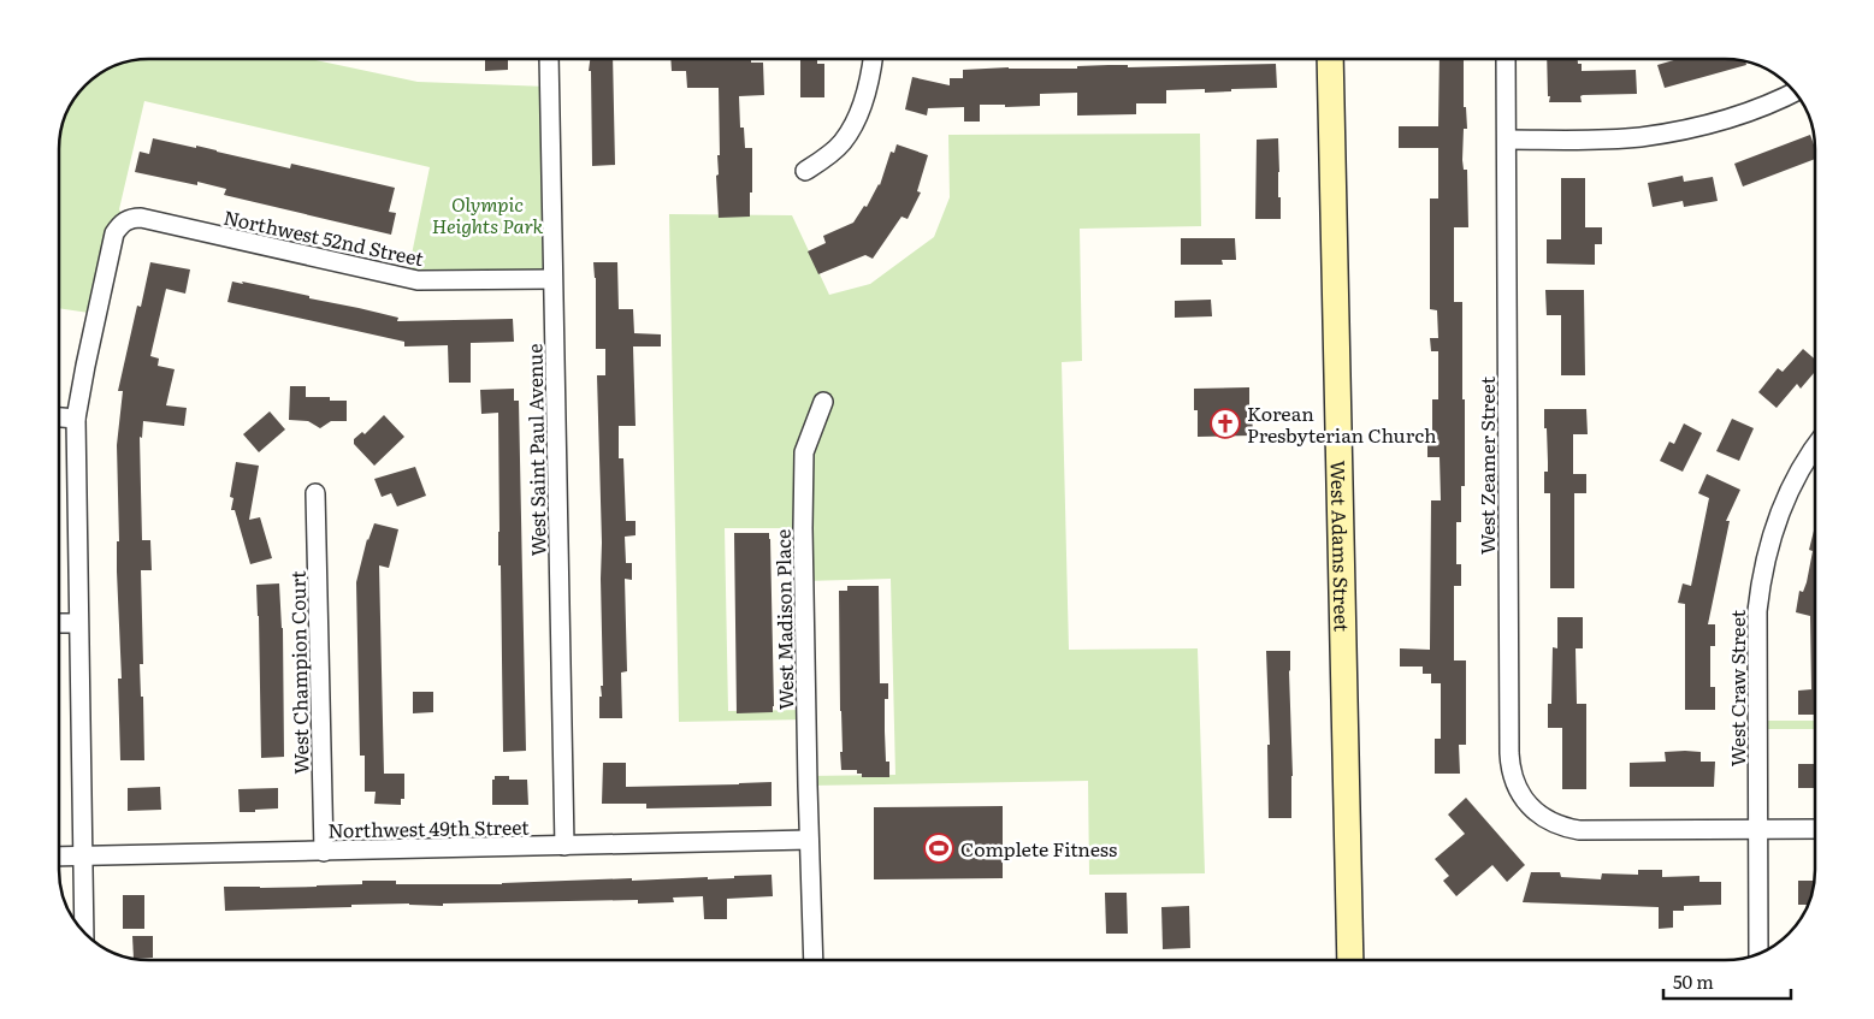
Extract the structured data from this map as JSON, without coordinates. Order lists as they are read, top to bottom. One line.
{"streets":{"main road":["West Adams Street"],"street":["Northwest 52nd Street","West Saint Paul Avenue","West Zeamer Street","West Madison Place","West Champion Court","West Craw Street","Northwest 49th Street"]},"crossings":[["Northwest 52nd Street","West Saint Paul Avenue"],["West Saint Paul Avenue","Northwest 49th Street"],["West Zeamer Street","West Craw Street"],["West Madison Place","Northwest 49th Street"],["West Champion Court","Northwest 49th Street"]],"parks":["Olympic Heights Park"],"places":{"church":["Korean Presbyterian Church"],"sports":["Complete Fitness"]},"scale_bar":"50 m"}
